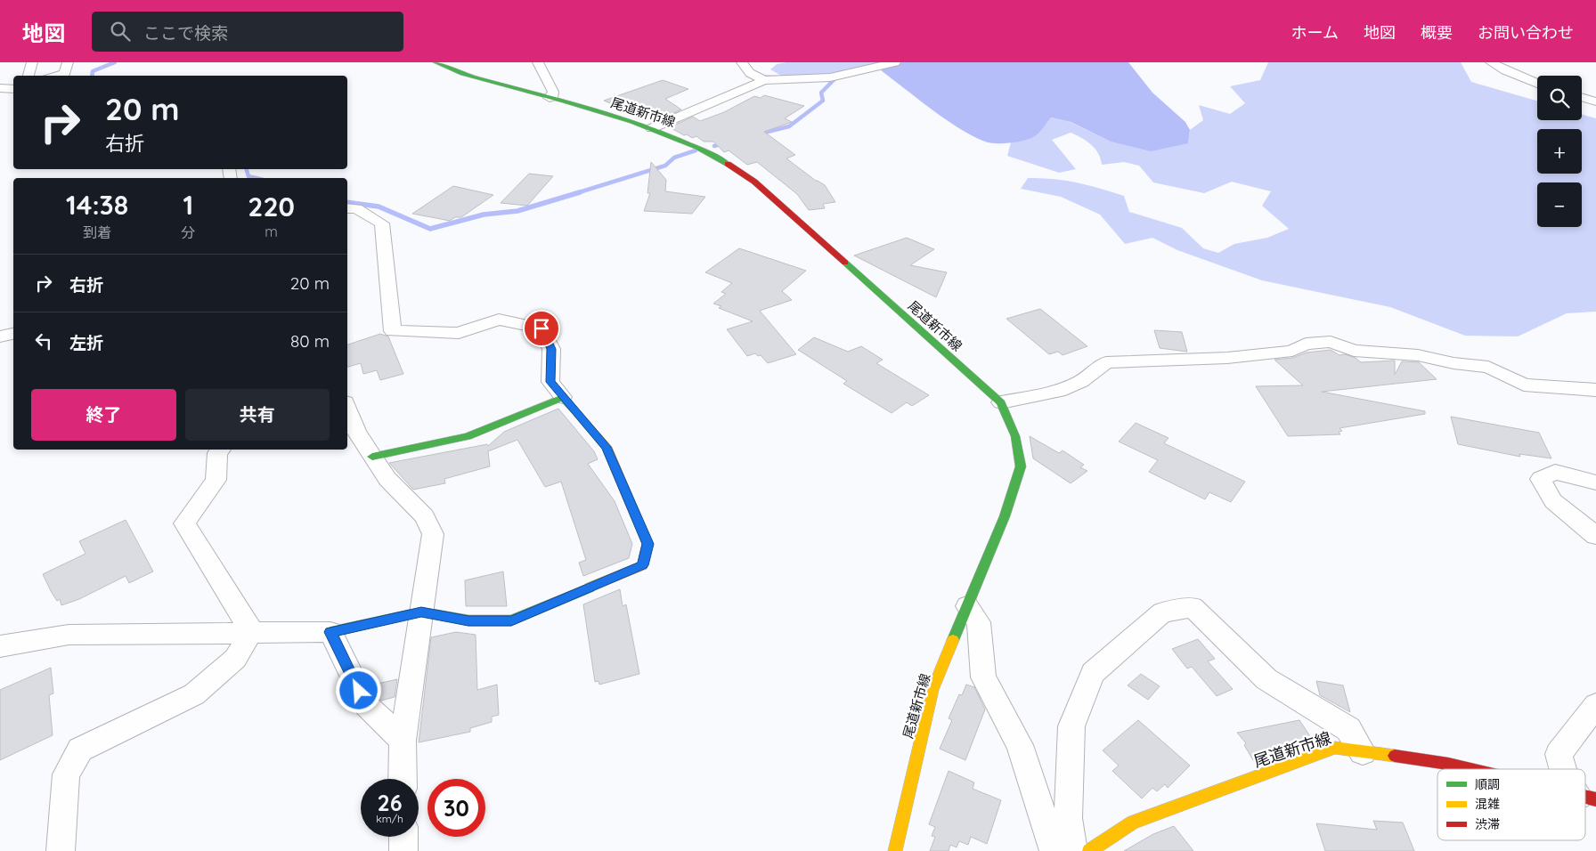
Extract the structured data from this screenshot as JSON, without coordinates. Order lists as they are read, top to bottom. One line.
{"streets":{"main road":["尾道新市線"]},"legend":["順調","混雑","渋滞"],"page":{"header":"地図","search":"ここで検索","nav":["ホーム","地図","概要","お問い合わせ"],"map_buttons":["+","−"],"turn":["20 m","右折"],"eta":["14:38","到着","1","分","220","m"],"list":[{"name":"右折","value":"20 m"},{"name":"左折","value":"80 m"}],"buttons":["終了","共有"],"speed":"26 km/h","limit":"30"}}
